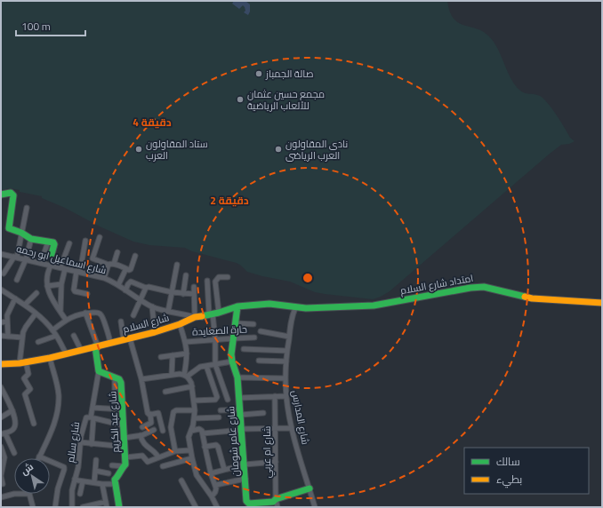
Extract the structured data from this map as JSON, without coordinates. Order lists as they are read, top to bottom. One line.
{"streets":{"street":["شارع اسماعيل ابو رحمه","امتداد شارع السلام","شارع السلام","حارة الصعايدة","شارع المدارس","شارع عبد الكريم","شارع عامر شومان","شارع سالم","شارع ام عربي"]},"crossings":[["شارع اسماعيل ابو رحمه","شارع السلام"],["امتداد شارع السلام","شارع السلام"],["امتداد شارع السلام","شارع المدارس"],["شارع السلام","شارع المدارس"],["شارع عبد الكريم","شارع سالم"]],"places":["صالة الجمباز","مجمع حسين عثمان للألعاب الرياضية","ستاد المقاولون العرب","نادى المقاولون العرب الرياضى"],"legend":["سالك","بطيء"],"scale_bar":"100 m","north":"top left","rings":["4 دقيقة","2 دقيقة"]}
